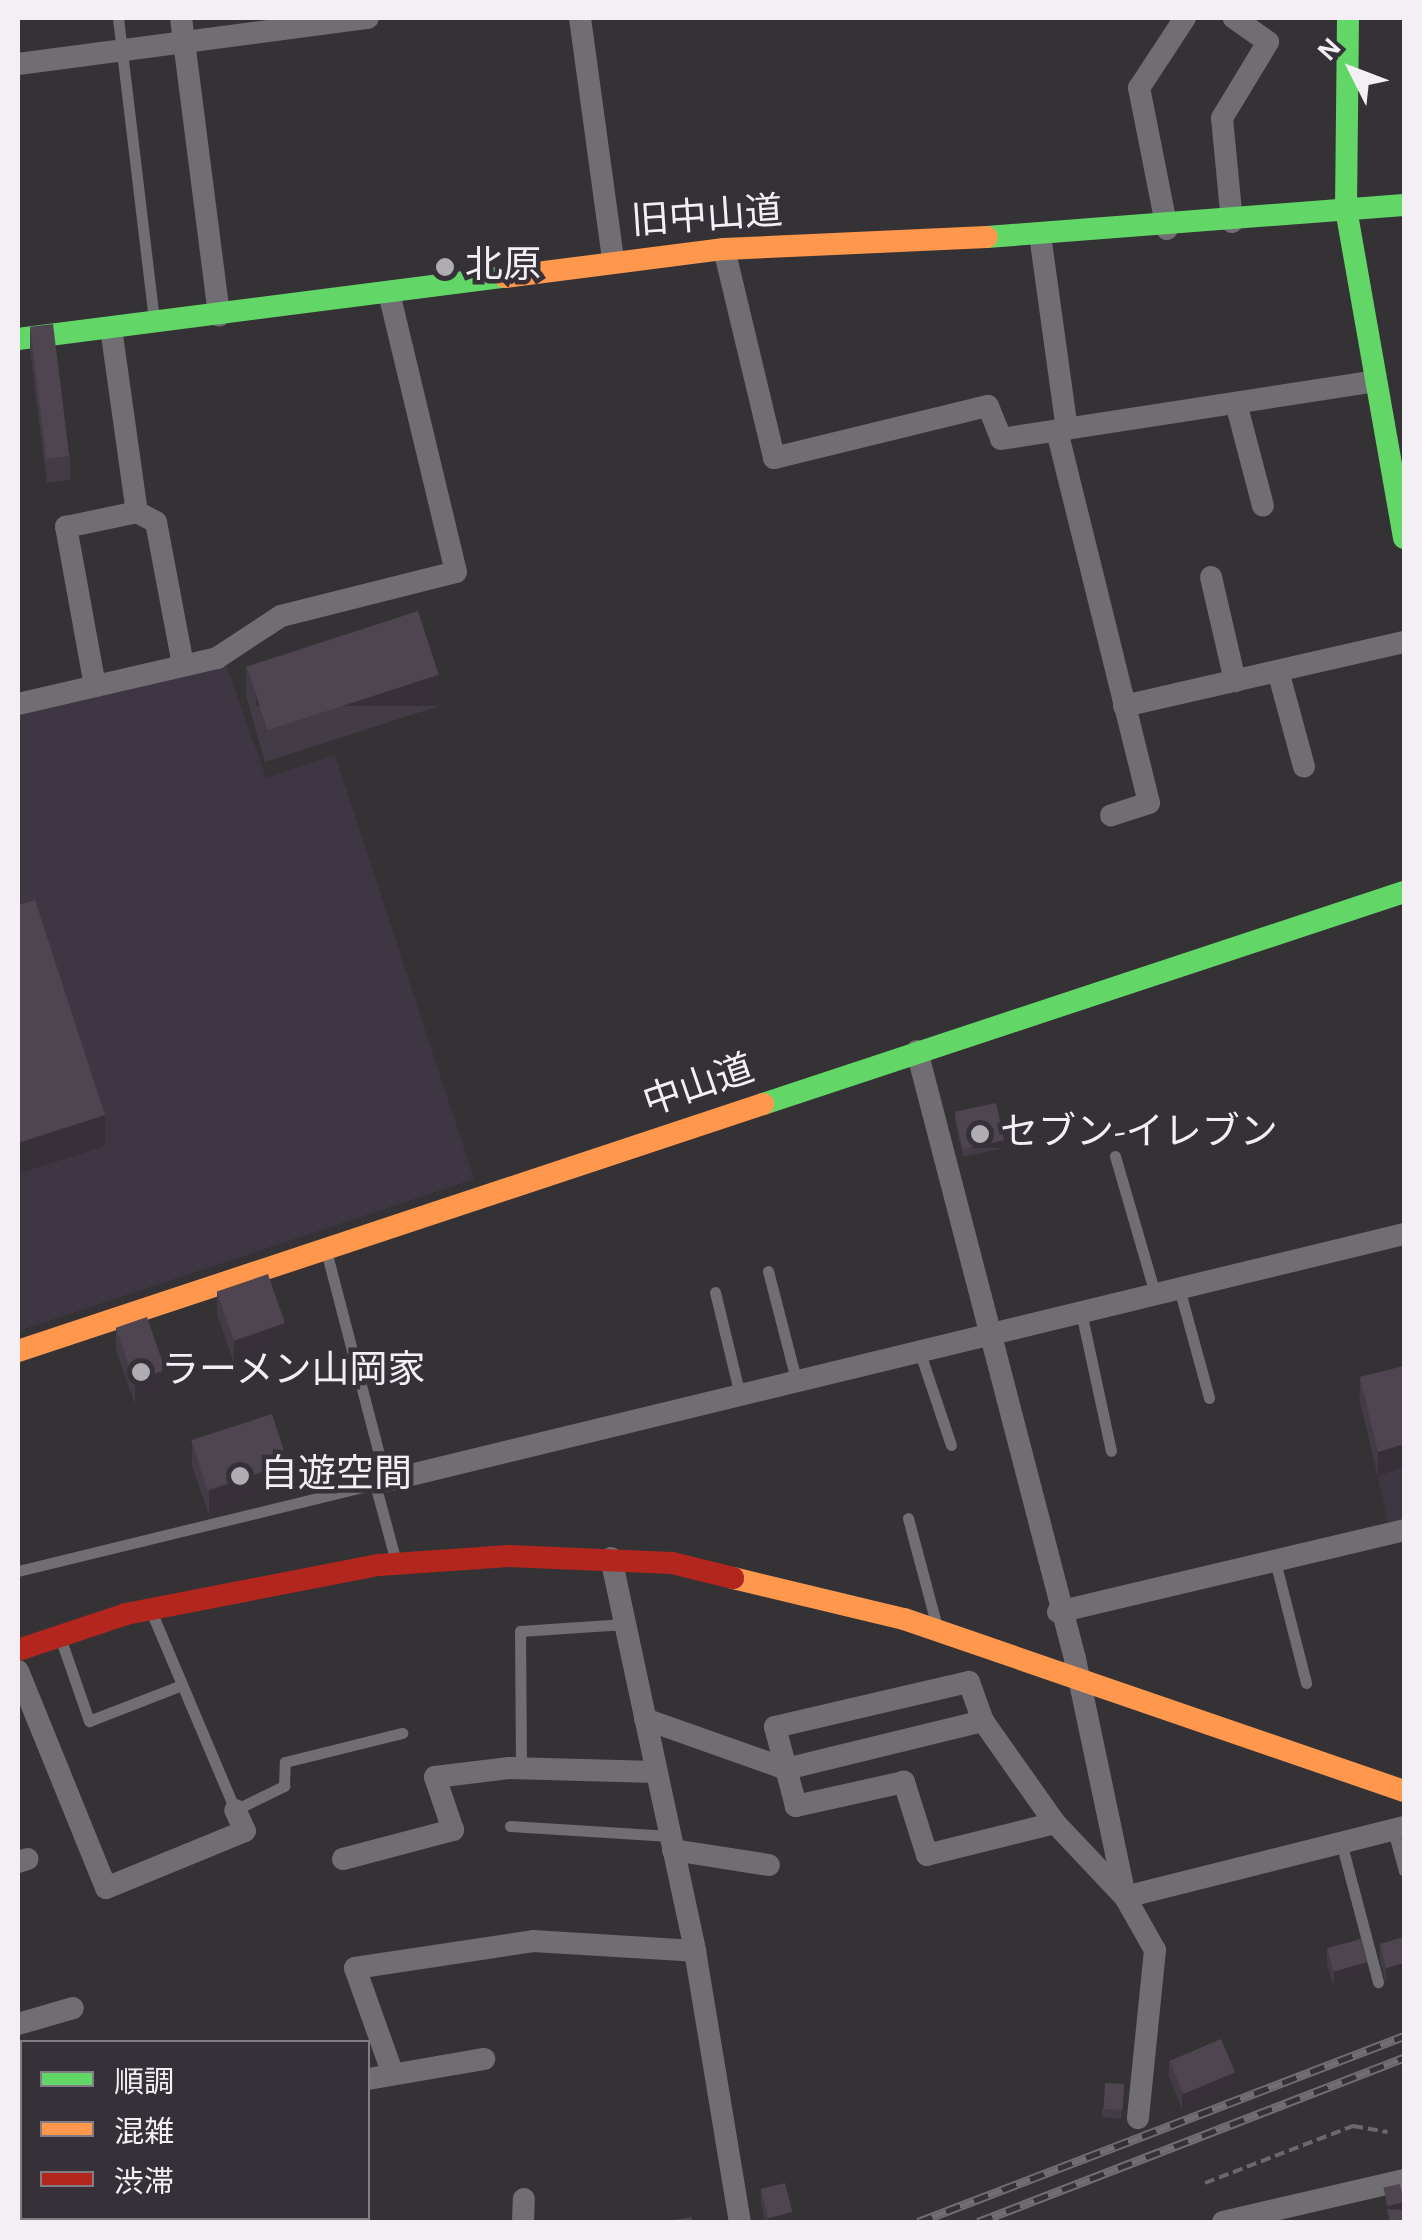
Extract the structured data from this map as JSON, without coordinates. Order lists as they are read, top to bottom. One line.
{"streets":{"main road":["旧中山道","中山道"]},"places":["北原","セブン-イレブン","ラーメン山岡家","自遊空間"],"legend":["順調","混雑","渋滞"],"north":"top left"}
